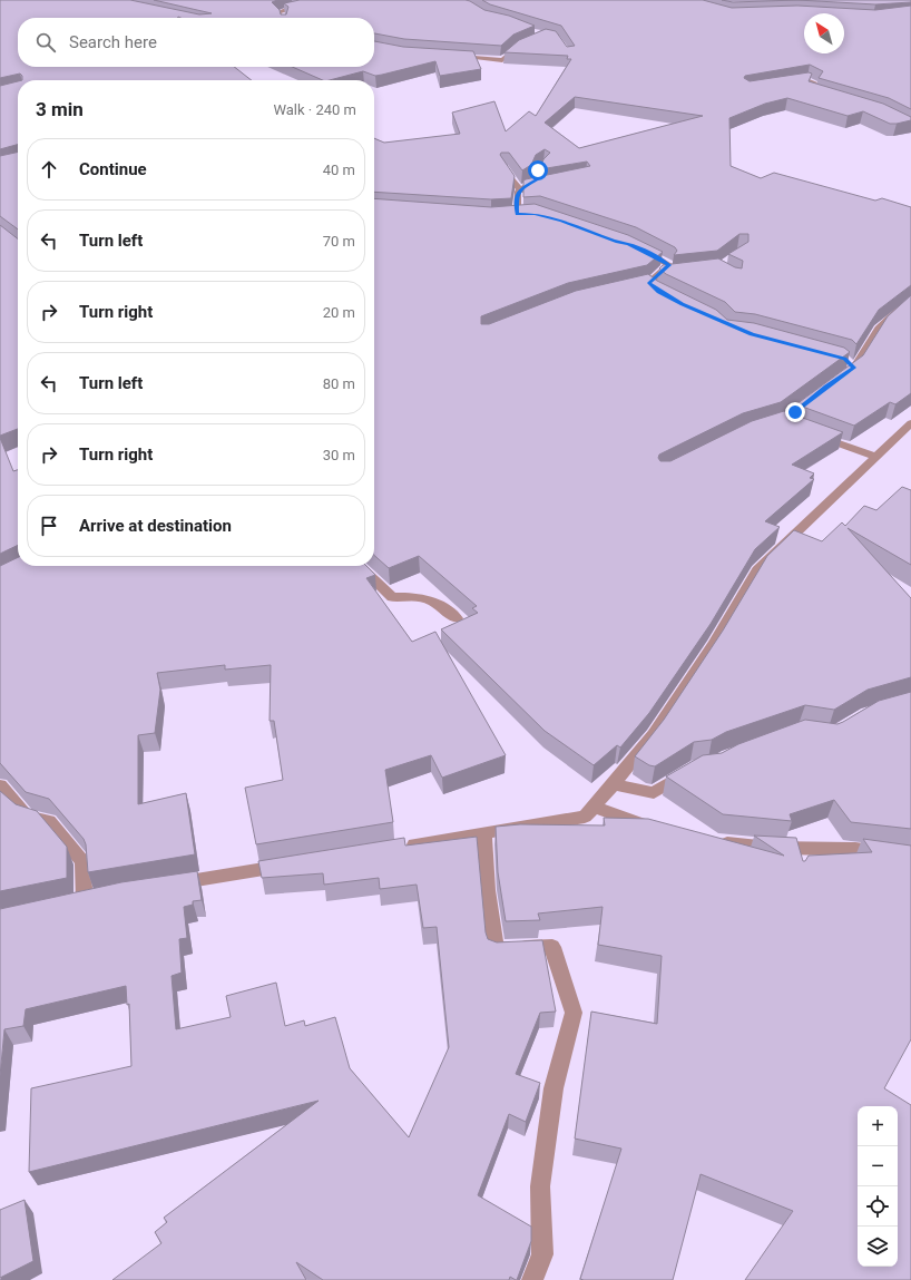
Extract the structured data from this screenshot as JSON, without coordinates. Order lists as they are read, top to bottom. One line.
{"north":"top left","page":{"search":"Search here","heading":["3 min","Walk · 240 m"],"list":[["Continue","40 m"],["Turn left","70 m"],["Turn right","20 m"],["Turn left","80 m"],["Turn right","30 m"],"Arrive at destination"],"map_buttons":["+","−"]}}
